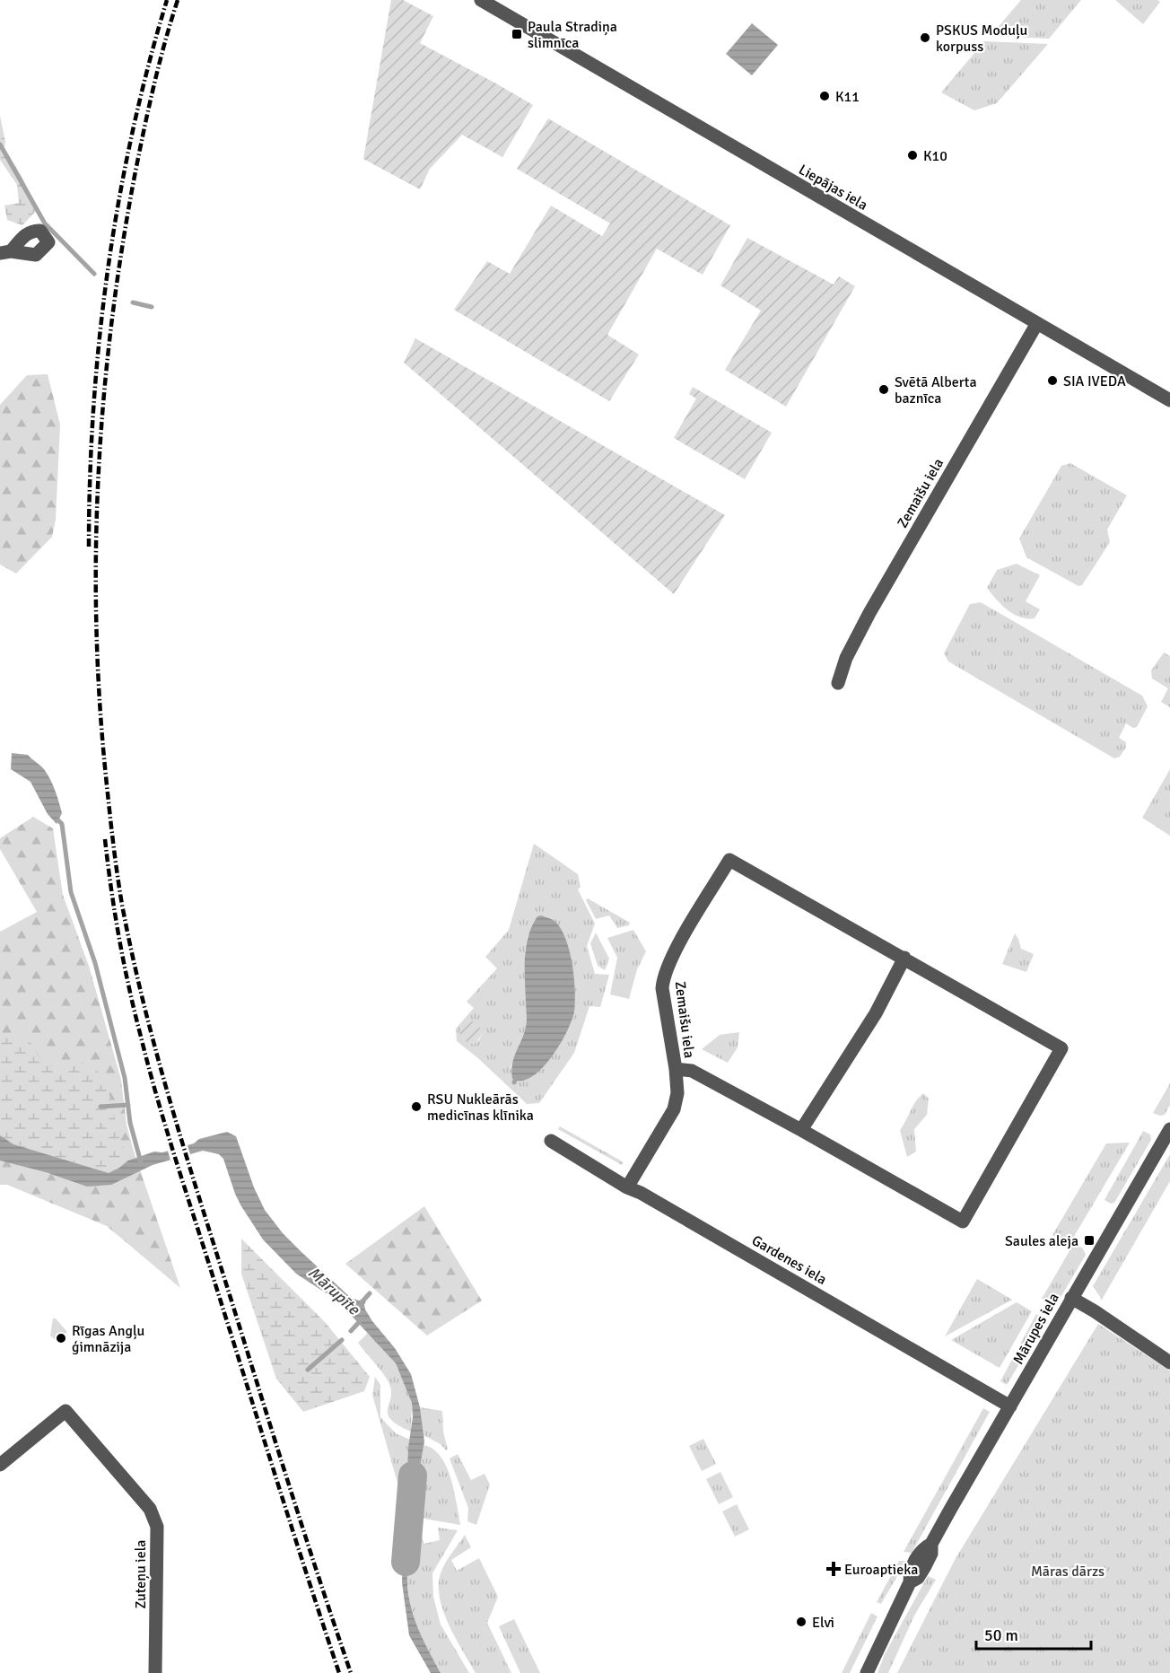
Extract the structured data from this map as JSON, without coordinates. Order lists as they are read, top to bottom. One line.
{"streets":{"street":["Liepājas iela","Zemaišu iela","Gardenes iela","Mārupes iela","Zuteņu iela"]},"crossings":[["Liepājas iela","Zemaišu iela"],["Zemaišu iela","Gardenes iela"],["Gardenes iela","Mārupes iela"]],"water":["Mārupīte"],"parks":["Māras dārzs"],"places":{"transit":["Paula Stradiņa slimnīca","Saules aleja"],"other":["PSKUS Moduļu korpuss","K11","K10","SIA IVEDA","Svētā Alberta baznīca","RSU Nukleārās medicīnas klīnika","Rīgas Angļu ģimnāzija","Elvi"],"health":["Euroaptieka"]},"scale_bar":"50 m"}
